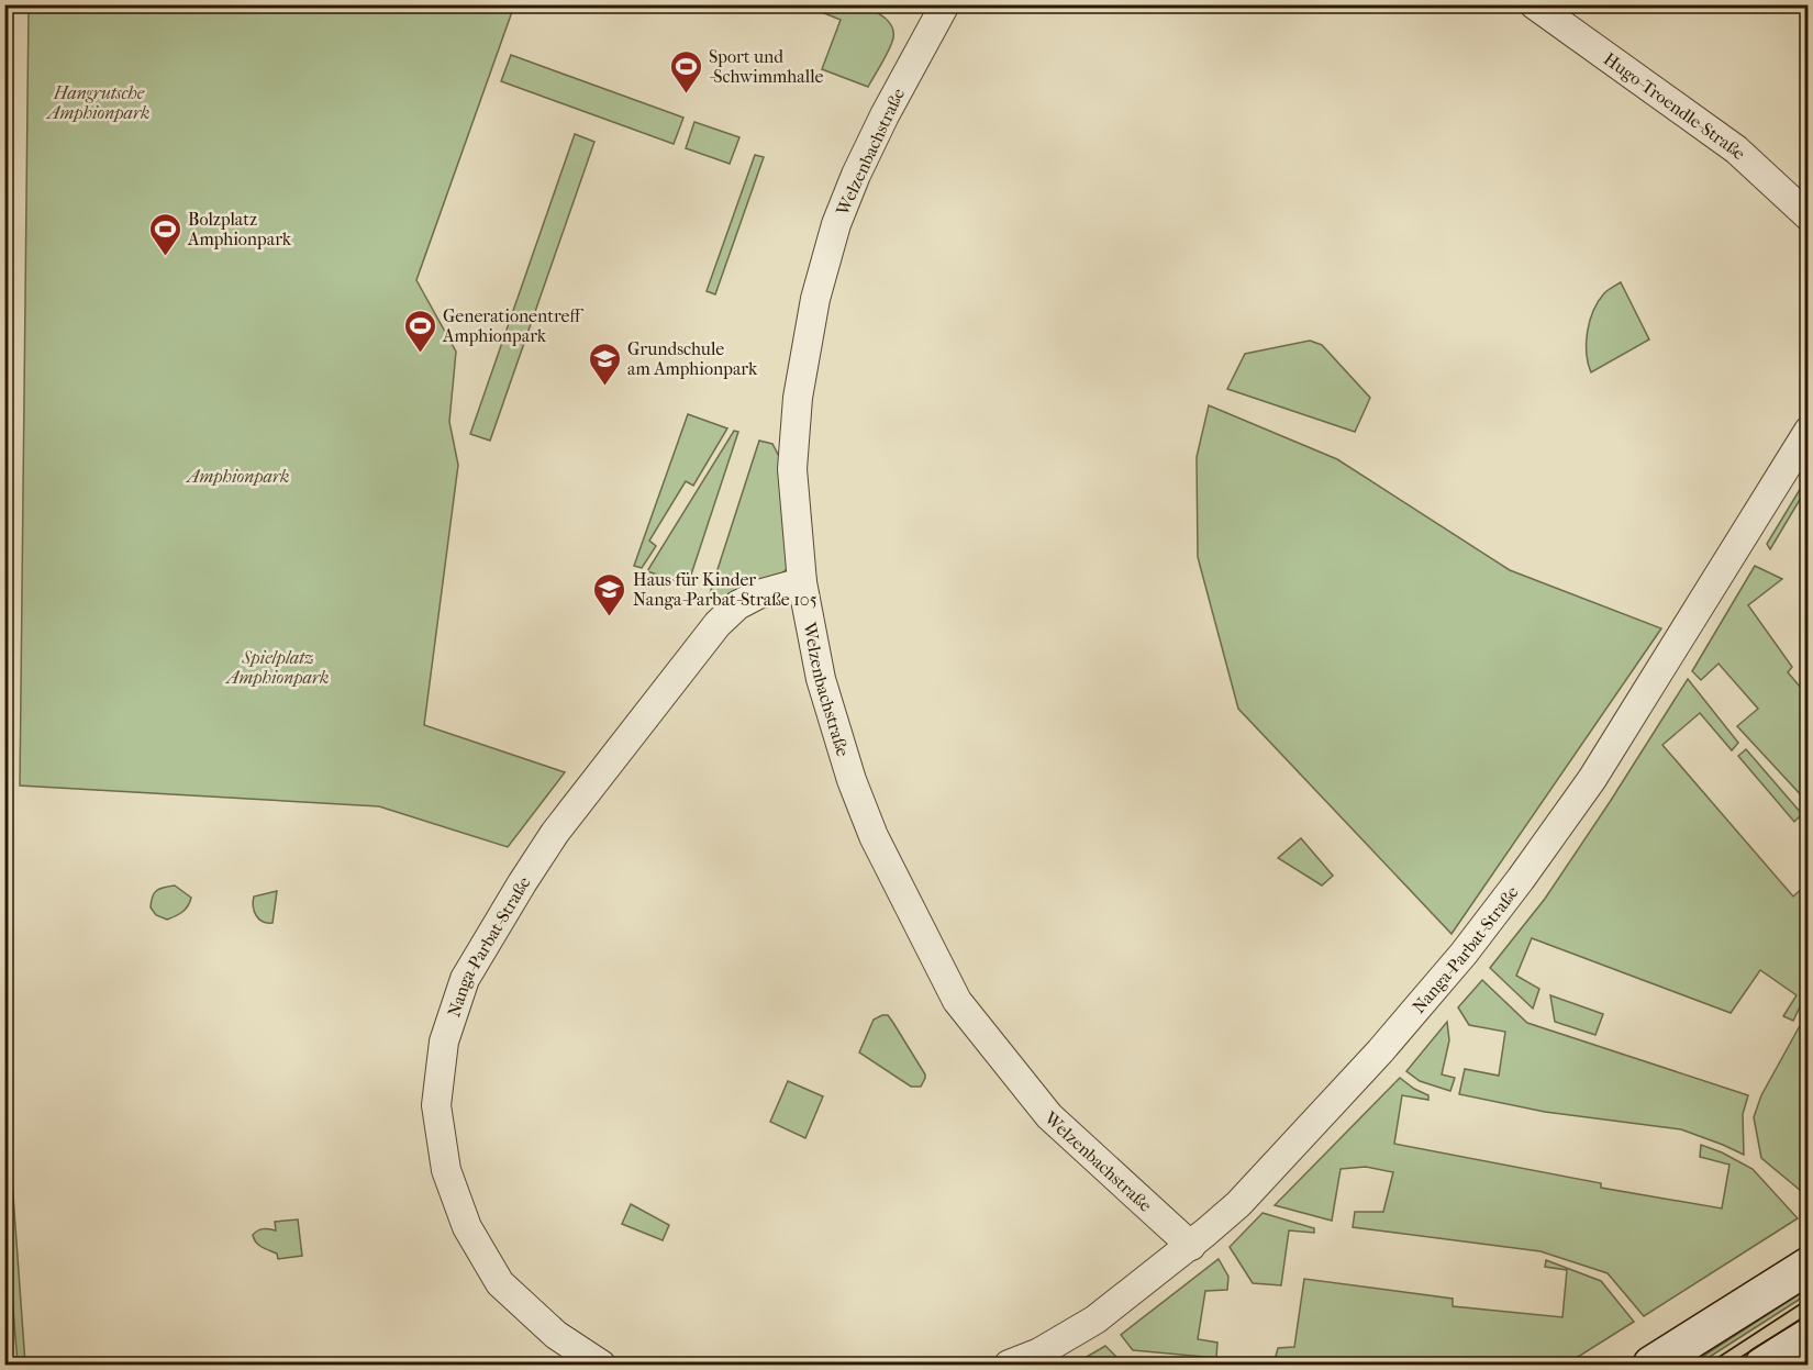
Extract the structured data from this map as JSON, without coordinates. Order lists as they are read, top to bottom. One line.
{"streets":{"street":["Hugo-Troendle-Straße","Welzenbachstraße","Nanga-Parbat-Straße"]},"crossings":[["Welzenbachstraße","Nanga-Parbat-Straße"]],"parks":["Hangrutsche Amphionpark","Amphionpark","Spielplatz Amphionpark"],"places":{"sports":["Sport und -Schwimmhalle","Bolzplatz Amphionpark","Generationentreff Amphionpark"],"school or university":["Grundschule am Amphionpark","Haus für Kinder Nanga-Parbat-Straße 105"]}}
